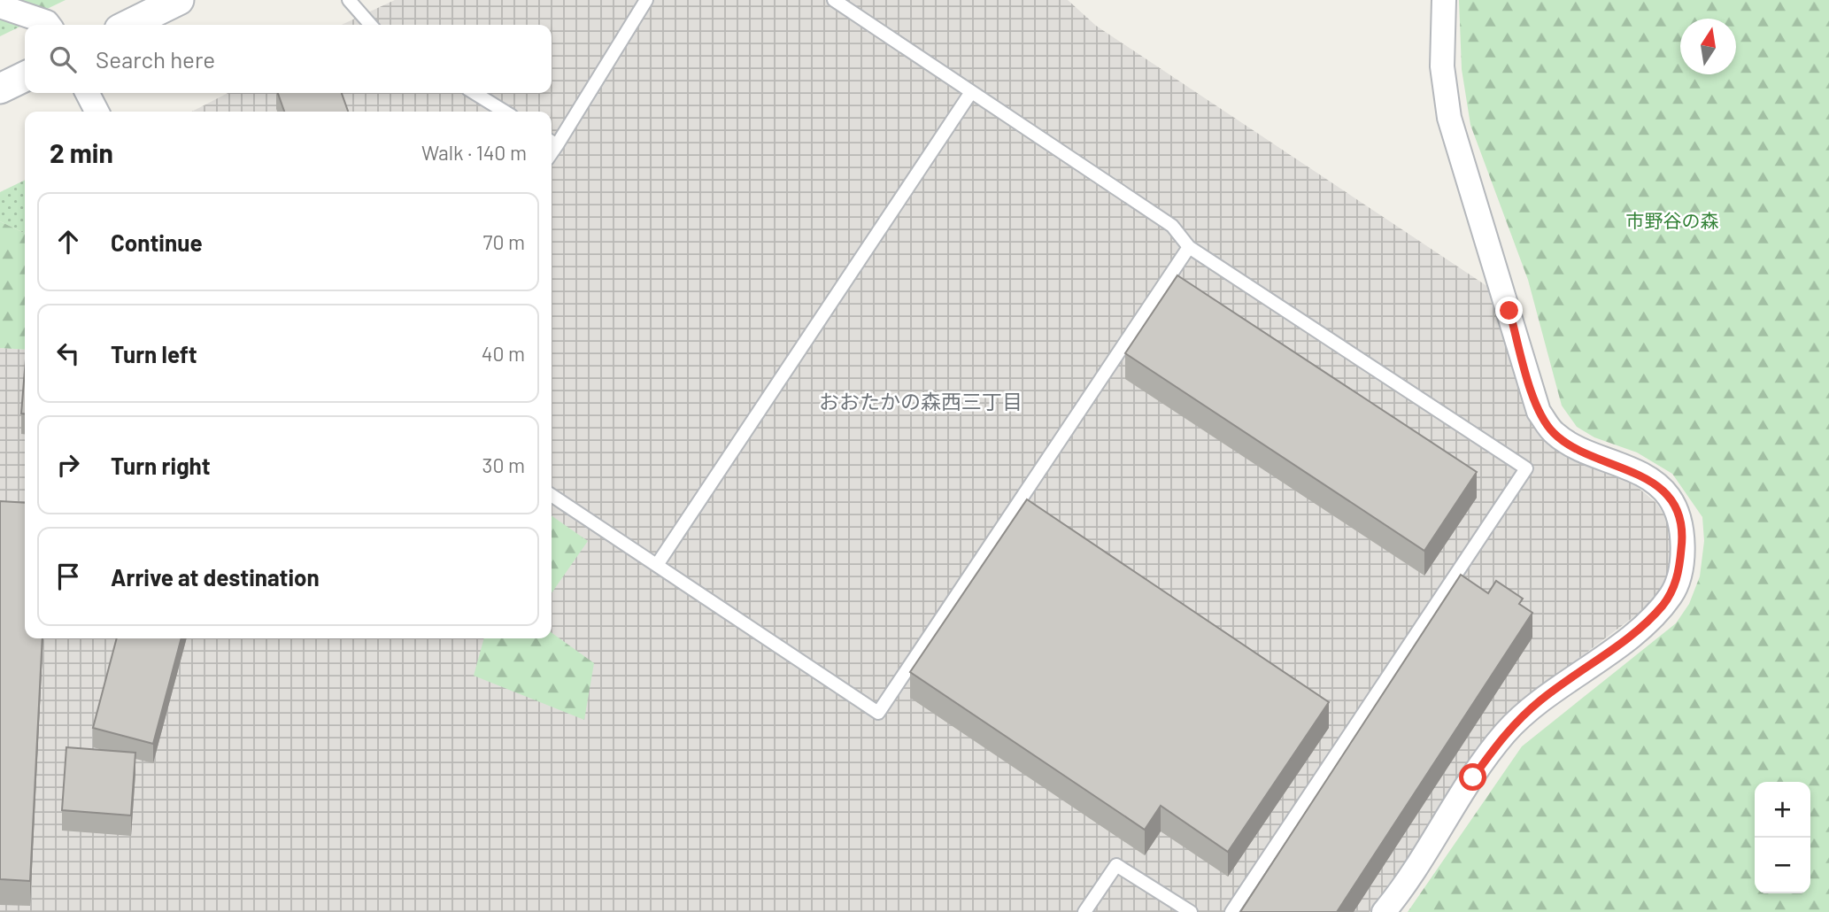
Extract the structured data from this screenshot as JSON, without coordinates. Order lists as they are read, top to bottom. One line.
{"districts":["おおたかの森西三丁目"],"parks":["市野谷の森"],"north":"top","page":{"search":"Search here","heading":["2 min","Walk · 140 m"],"list":[["Continue","70 m"],["Turn left","40 m"],["Turn right","30 m"],"Arrive at destination"],"map_buttons":["+","−"]}}
